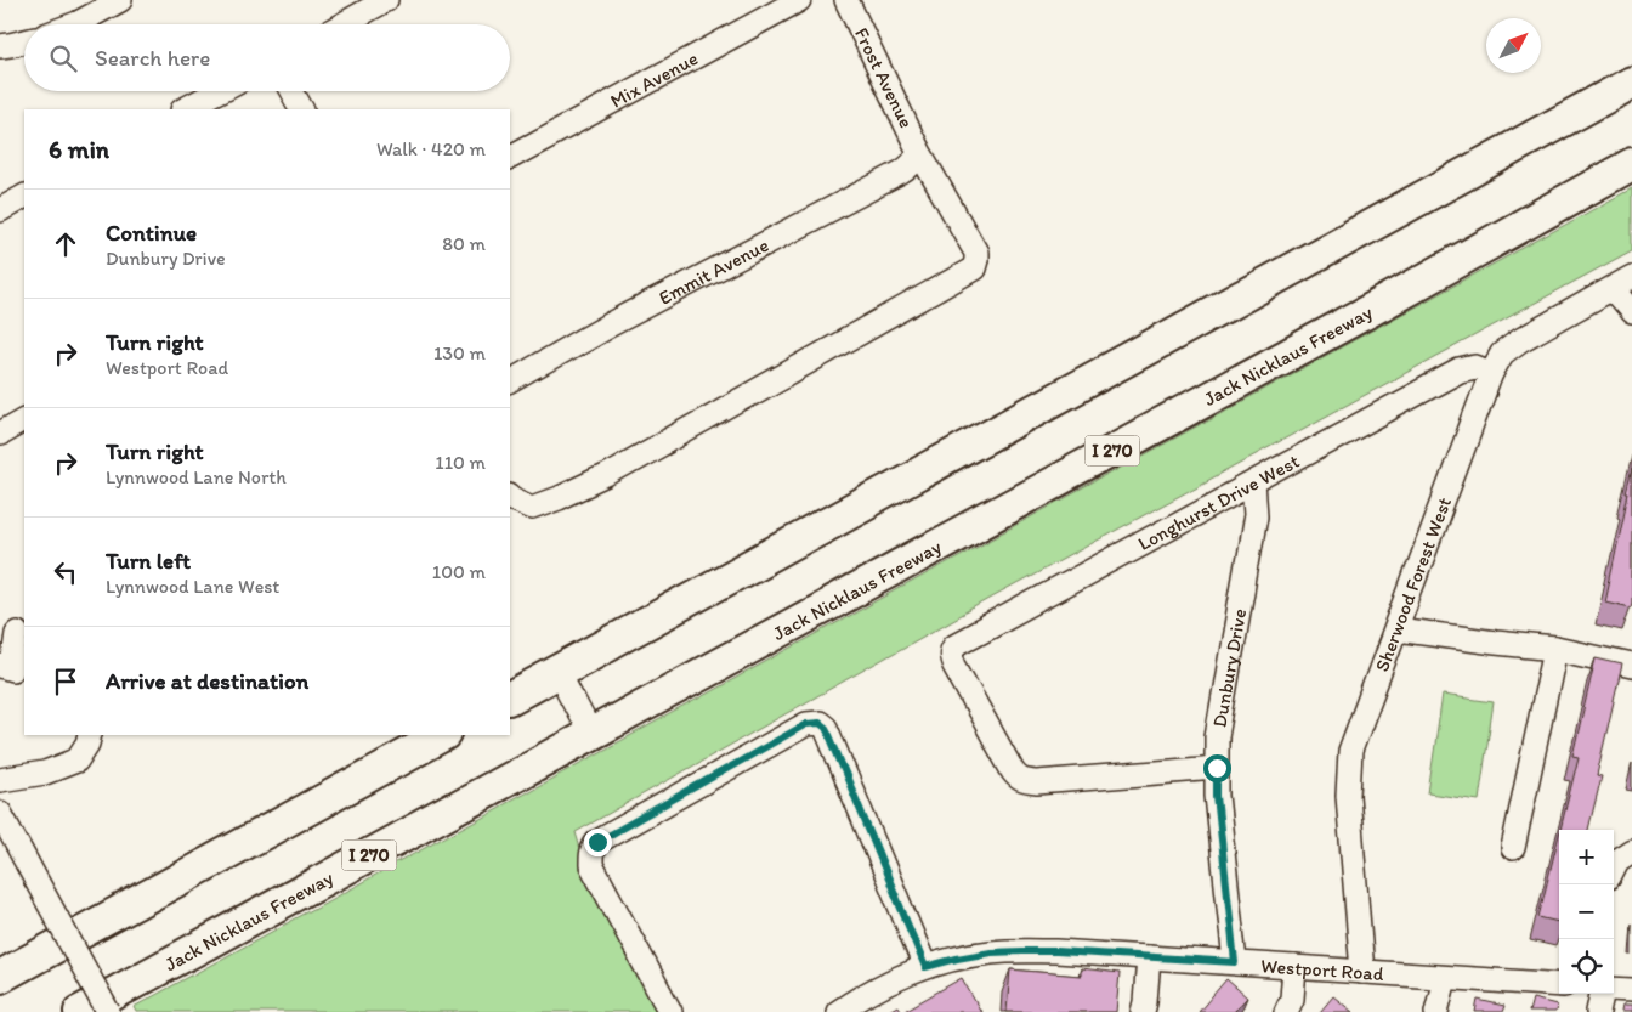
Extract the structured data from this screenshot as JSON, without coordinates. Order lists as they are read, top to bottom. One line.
{"streets":{"highway":["Jack Nicklaus Freeway","I 270"],"street":["Frost Avenue","Mix Avenue","Emmit Avenue","Longhurst Drive West","Sherwood Forest West","Dunbury Drive","Westport Road"]},"crossings":[["Frost Avenue","Emmit Avenue"],["Longhurst Drive West","Sherwood Forest West"],["Longhurst Drive West","Dunbury Drive"],["Sherwood Forest West","Westport Road"],["Dunbury Drive","Westport Road"]],"north":"top right","page":{"search":"Search here","heading":["6 min","Walk · 420 m"],"list":[["Continue","Dunbury Drive","80 m"],["Turn right","Westport Road","130 m"],["Turn right","Lynnwood Lane North","110 m"],["Turn left","Lynnwood Lane West","100 m"],"Arrive at destination"],"map_buttons":["+","−"]}}
